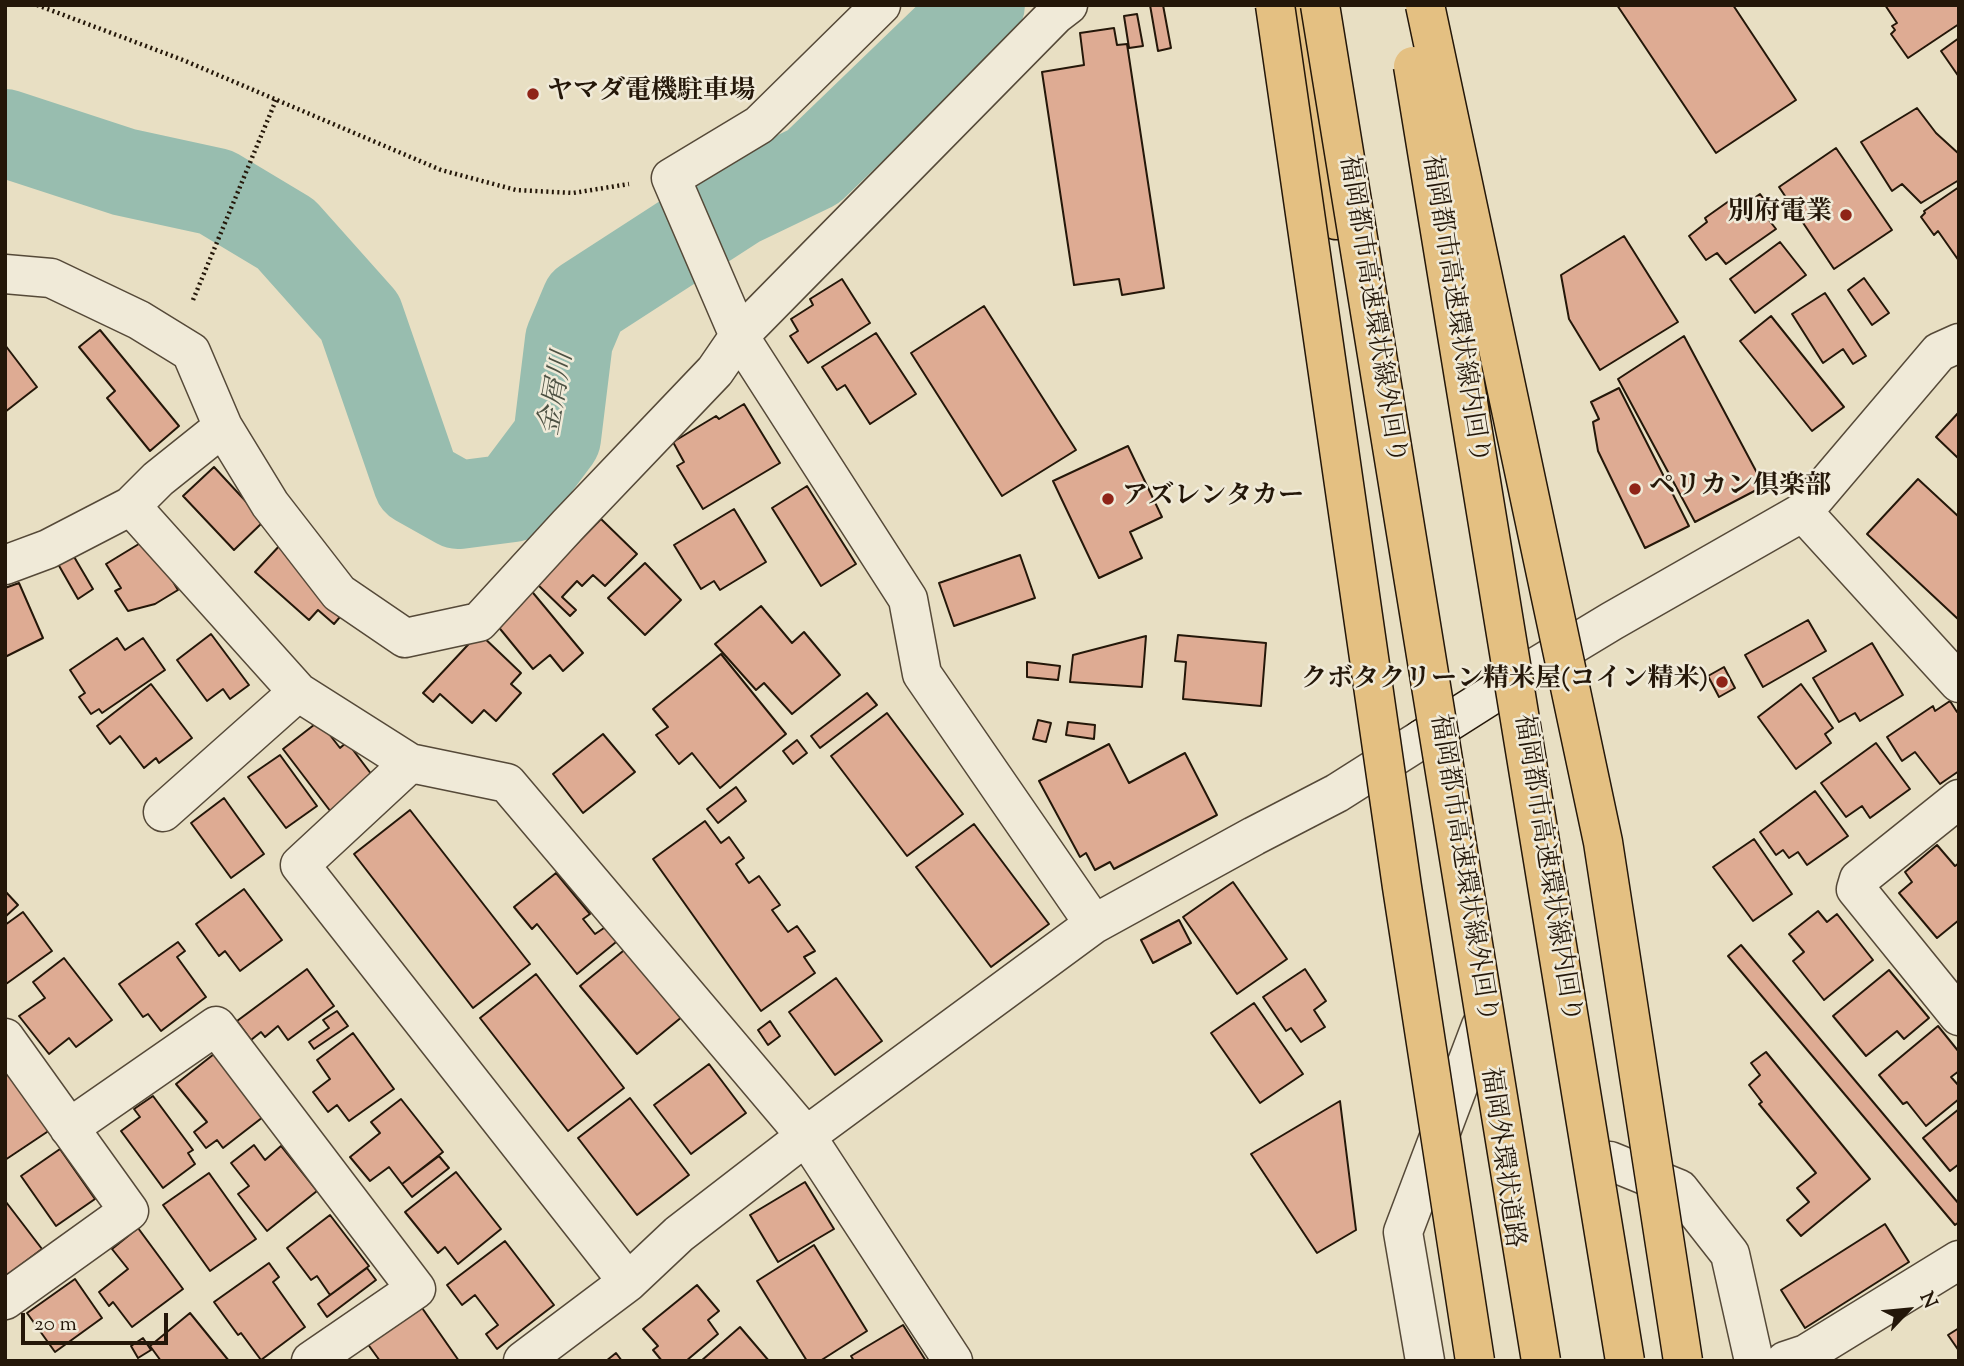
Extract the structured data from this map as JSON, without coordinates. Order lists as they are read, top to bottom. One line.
{"streets":{"highway":["福岡都市高速環状線外回り","福岡都市高速環状線内回り","福岡外環状道路"]},"water":["金屑川"],"places":["ヤマダ電機駐車場","別府電業","ペリカン倶楽部","アズレンタカー","クボタクリーン精米屋(コイン精米)"],"scale_bar":"20 m","north":"top right"}
